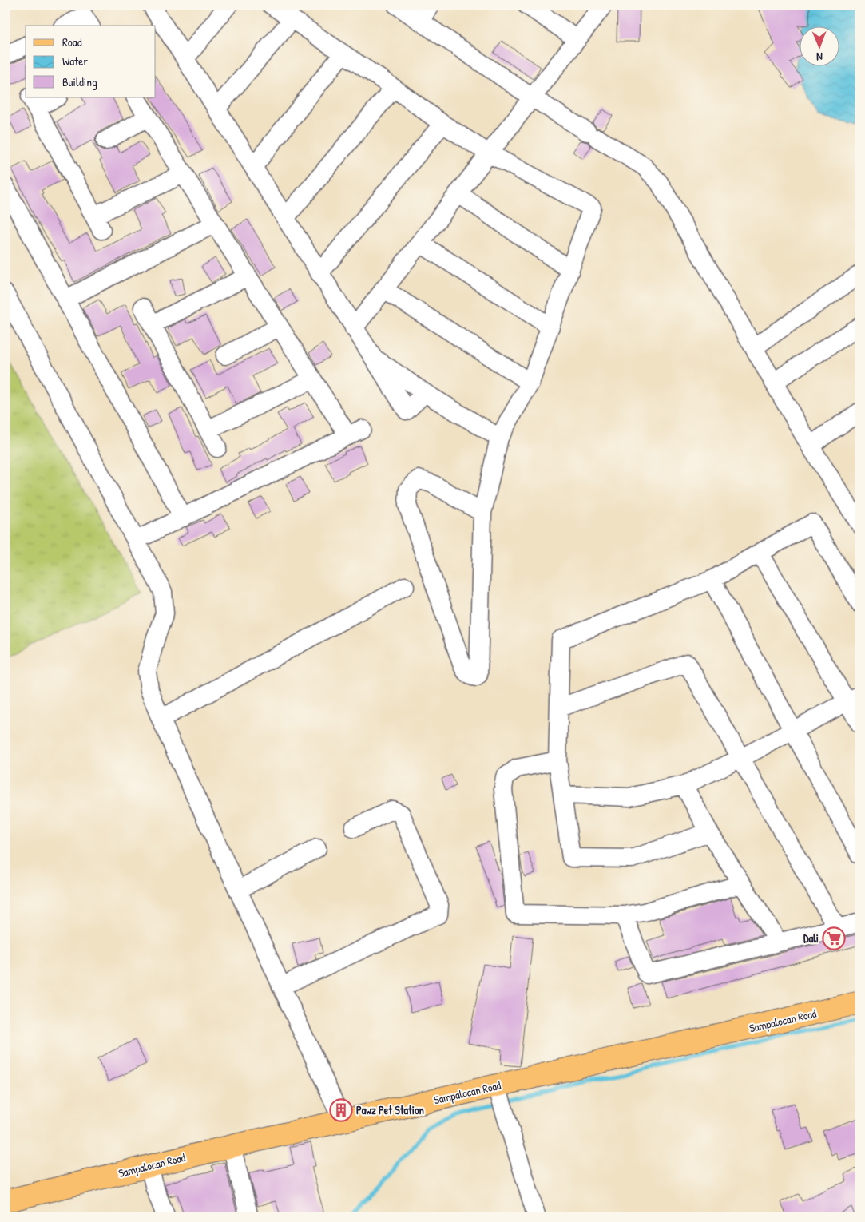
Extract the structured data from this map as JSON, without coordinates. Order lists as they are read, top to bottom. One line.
{"streets":{"main road":["Sampalocan Road"]},"places":{"supermarket":["Dali"],"building":["Pawz Pet Station"]},"legend":["Road","Water","Building"],"north":"bottom"}
